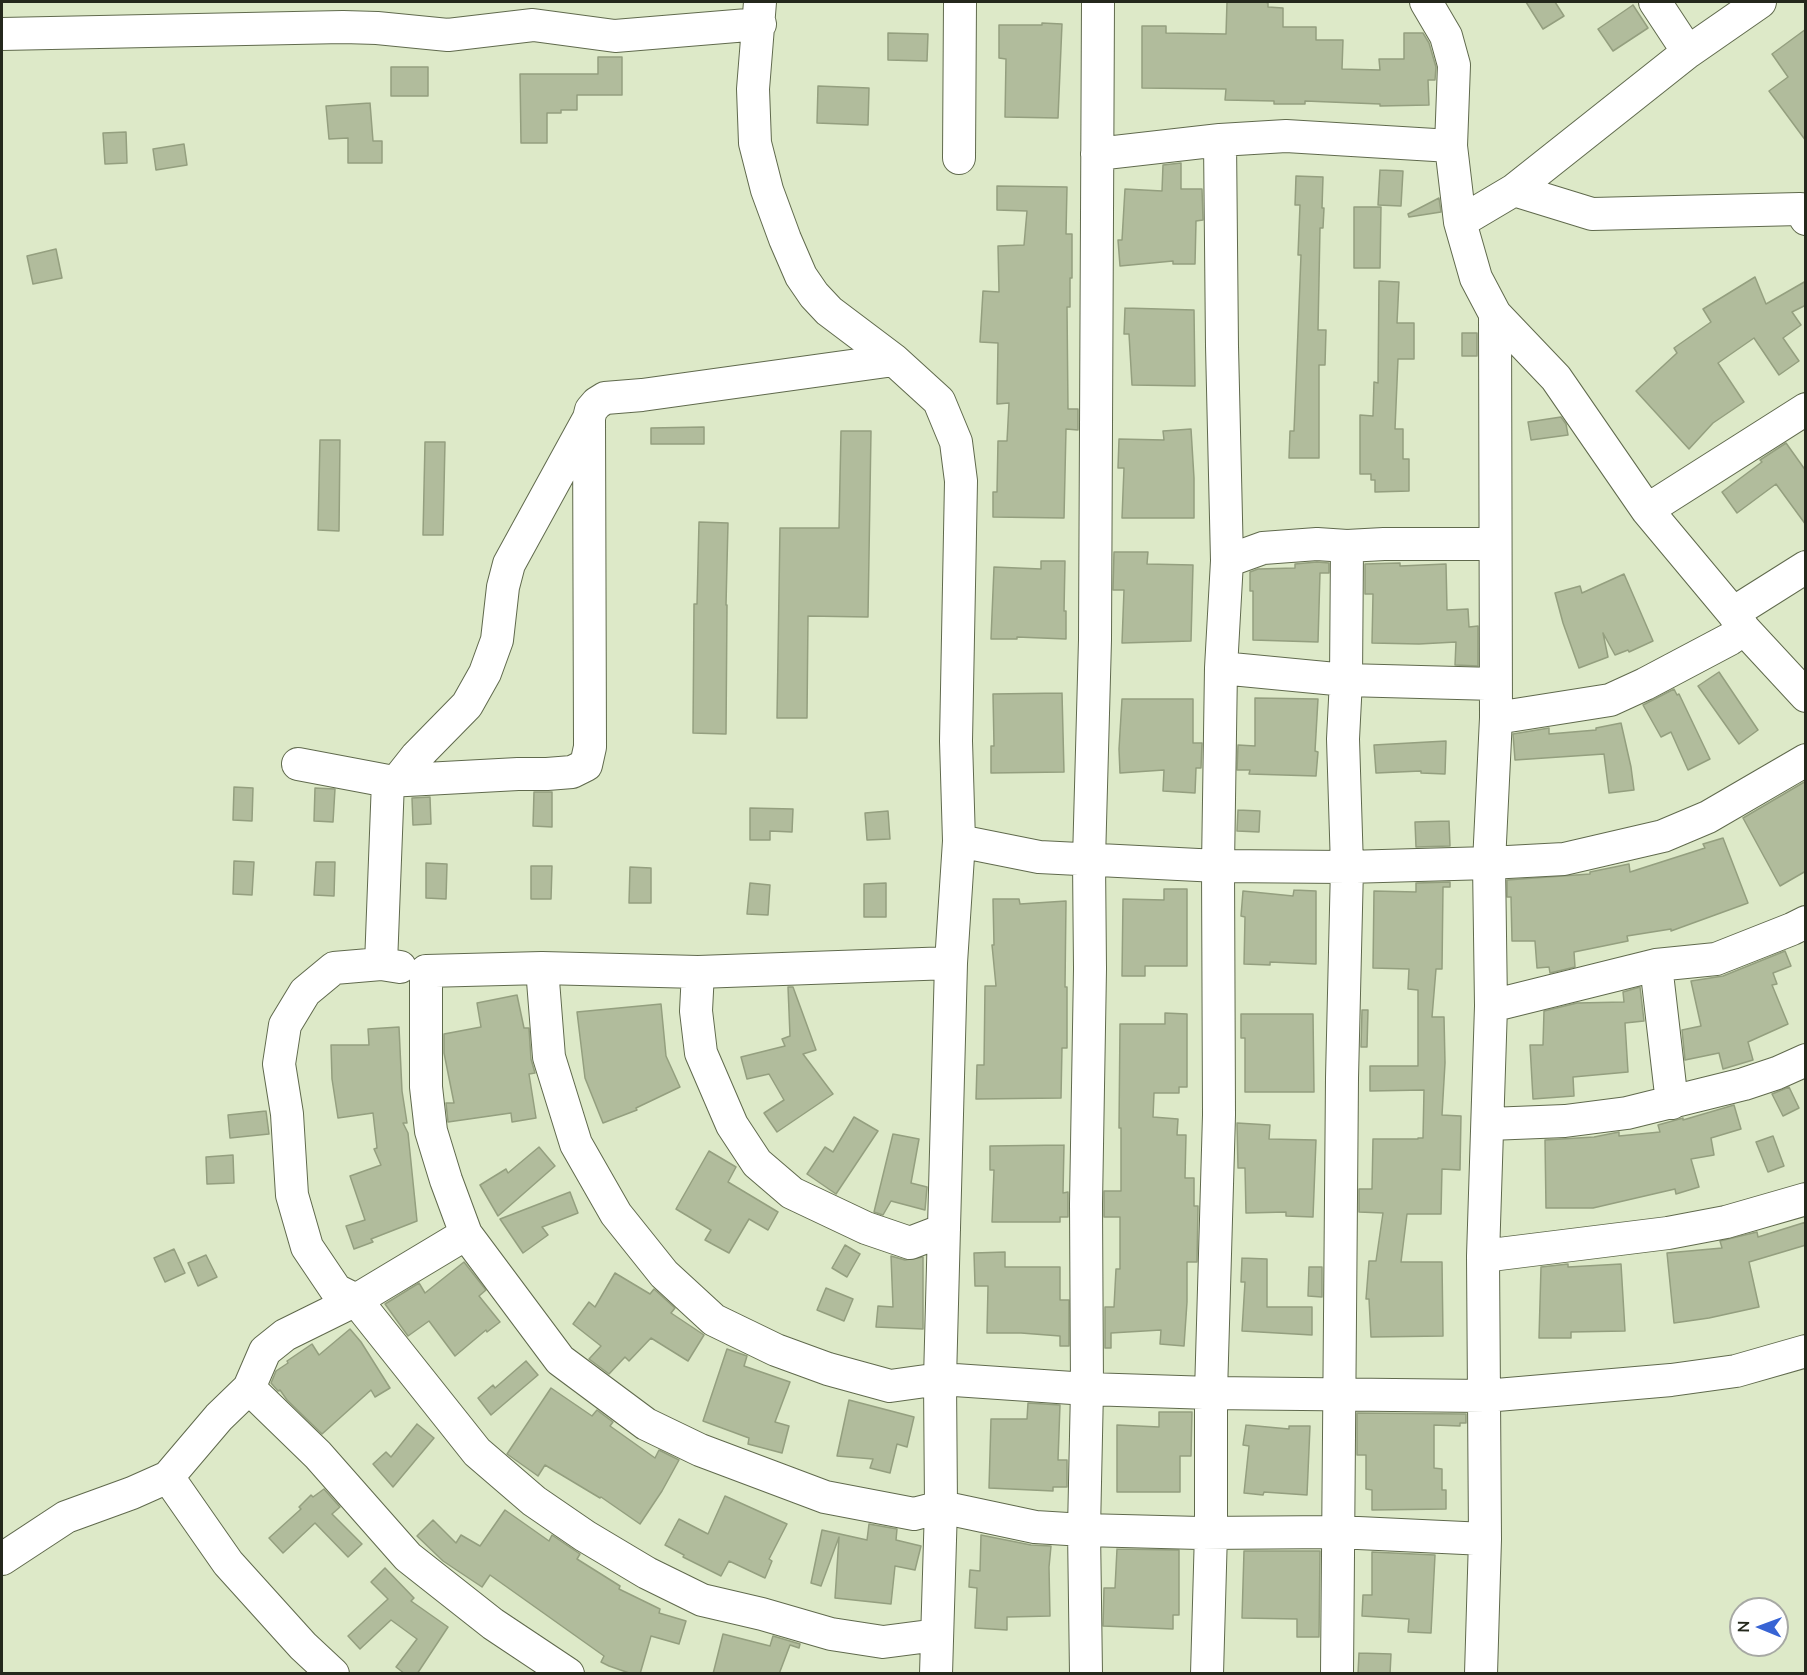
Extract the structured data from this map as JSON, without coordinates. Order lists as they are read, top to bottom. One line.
{"north":"left"}
